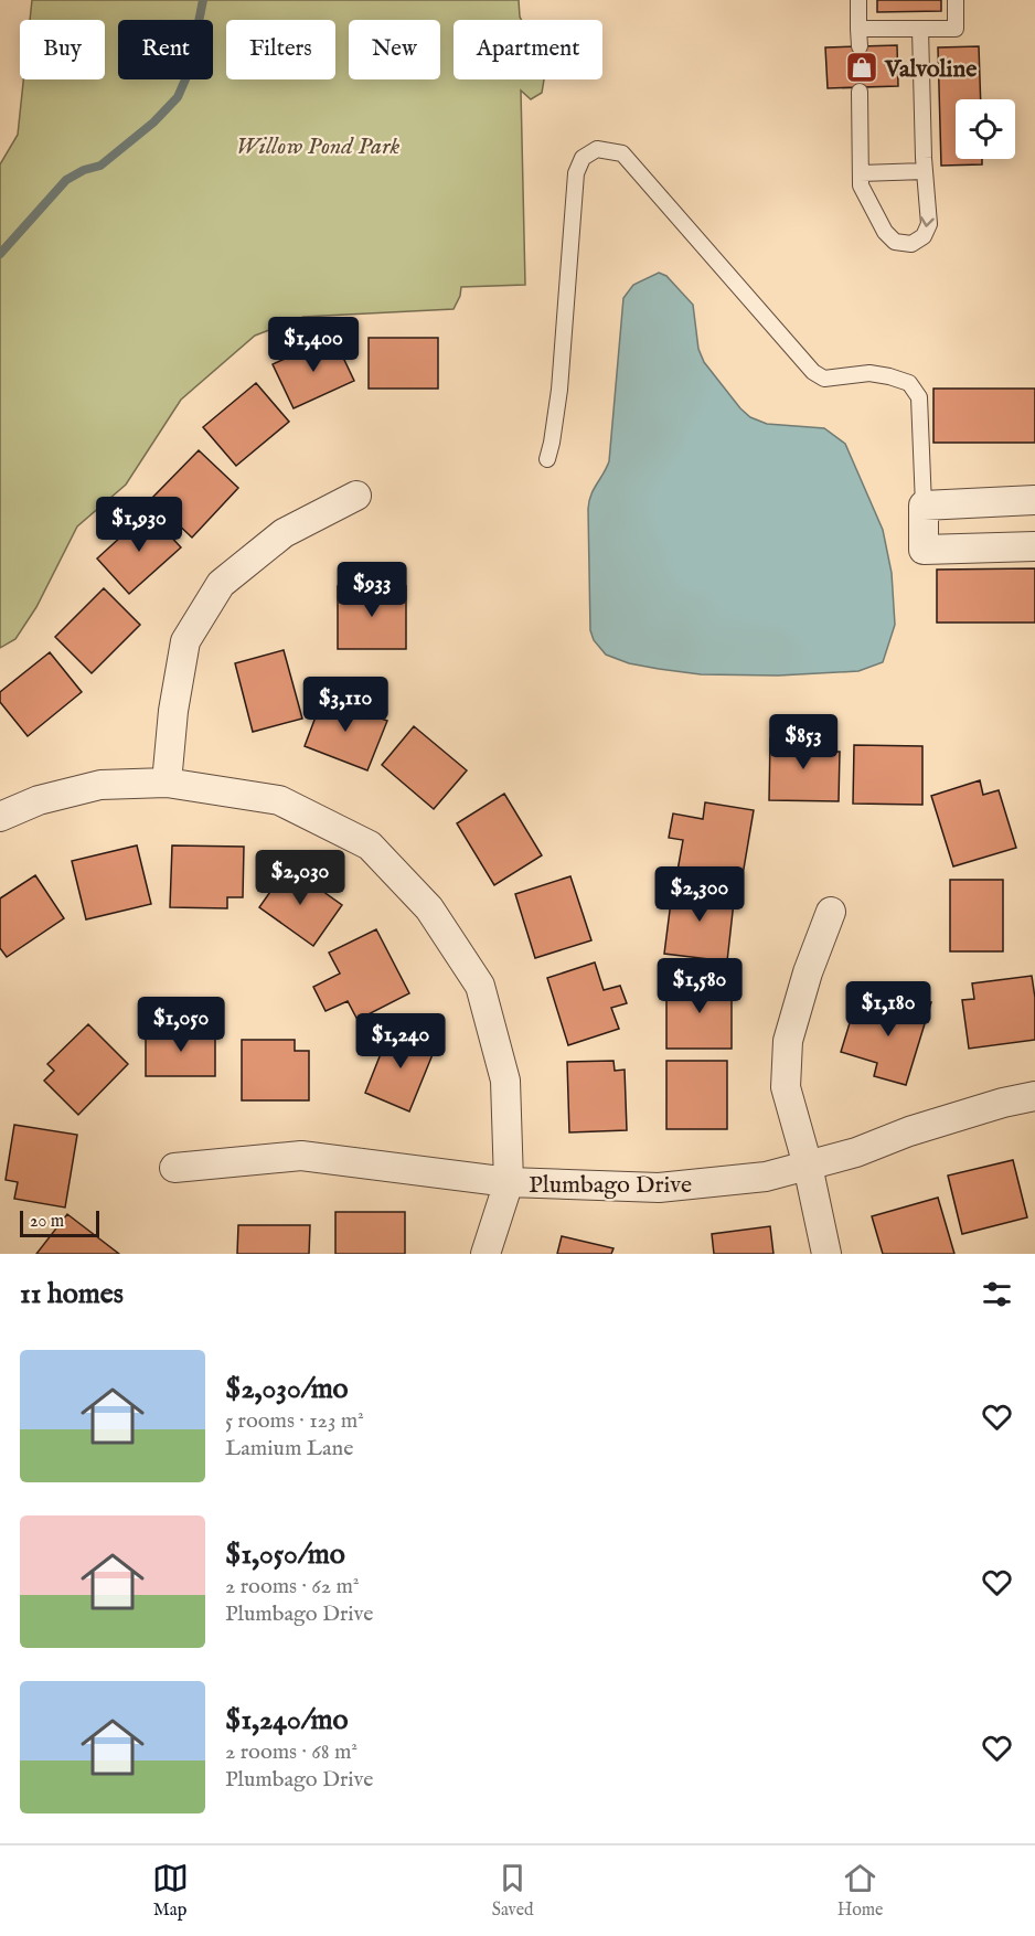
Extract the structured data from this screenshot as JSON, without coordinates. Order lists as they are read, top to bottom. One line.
{"streets":{"street":["Plumbago Drive"]},"parks":["Willow Pond Park"],"places":{"shop":["Valvoline"]},"scale_bar":"20 m","page":{"chip":["Buy","Rent","Filters","New","Apartment"],"price":["$1,400","$1,930","$933","$3,110","$853","$2,030","$2,300","$1,580","$1,180","$1,050","$1,240"],"scale":"20 m","heading":"11 homes","list":[{"name":"$2,030/mo","note":"5 rooms · 123 m² · Lamium Lane"},{"name":"$1,050/mo","note":"2 rooms · 62 m² · Plumbago Drive"},{"name":"$1,240/mo","note":"2 rooms · 68 m² · Plumbago Drive"}],"tabs":["Map","Saved","Home"]}}
